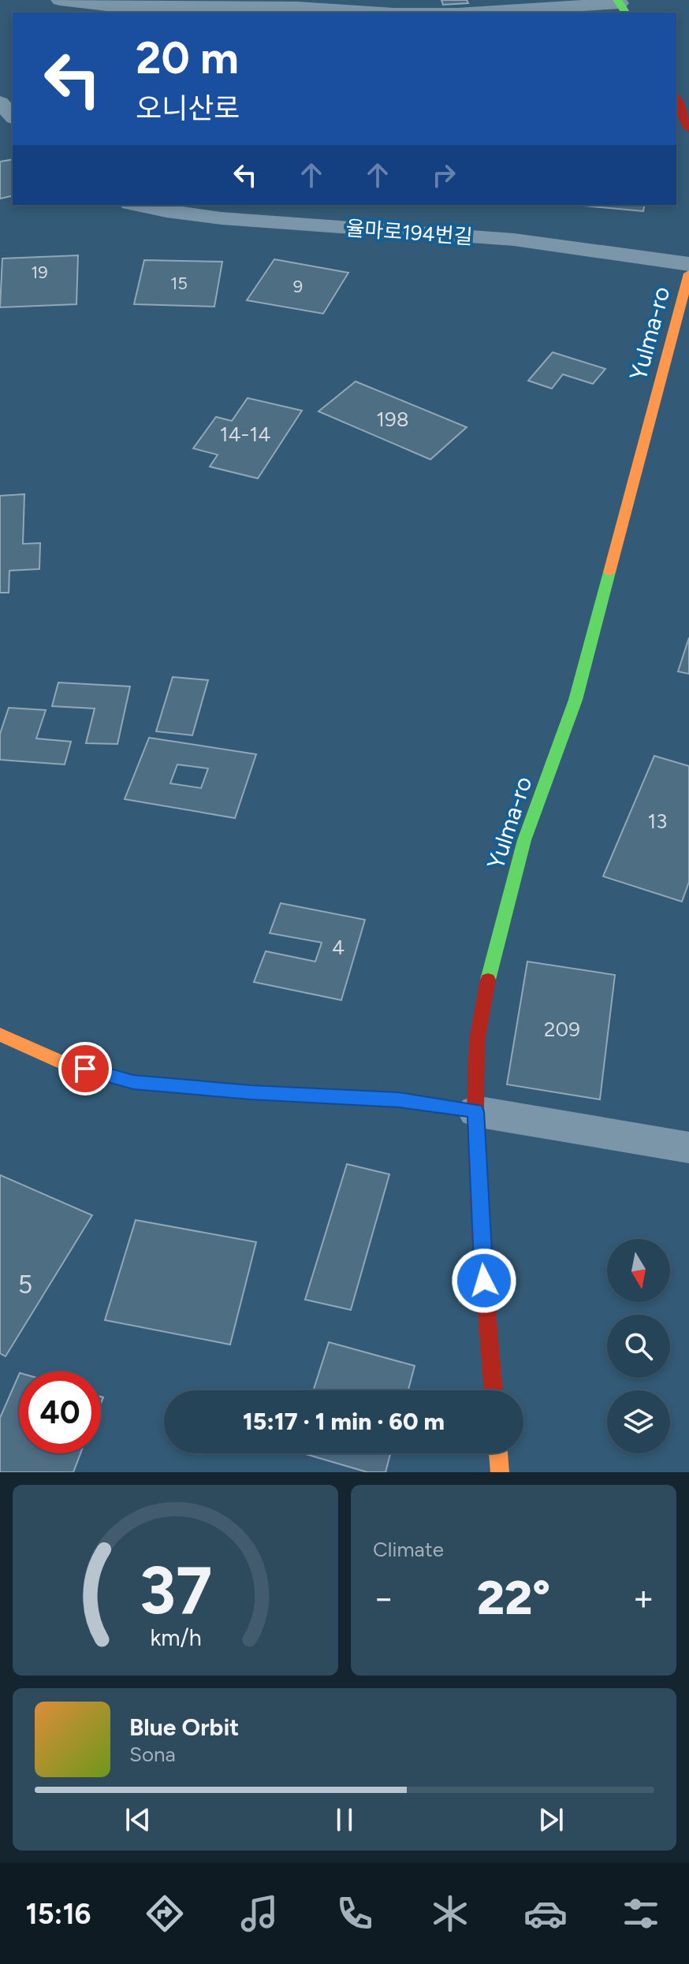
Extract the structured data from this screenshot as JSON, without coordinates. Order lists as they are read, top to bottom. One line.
{"streets":{"street":["Yulma-ro"],"lane":["율마로194번길"]},"house_numbers":["19","15","9","198","14-14","13","4","209","5"],"north":"bottom","page":{"turn":["20 m","오니산로"],"limit":"40","trip":"15:17 · 1 min · 60 m","tile":"Climate","heat":["−","22°","+"],"song":["Blue Orbit","Sona"],"tabs":"15:16","gauge":["37","km/h"]}}
